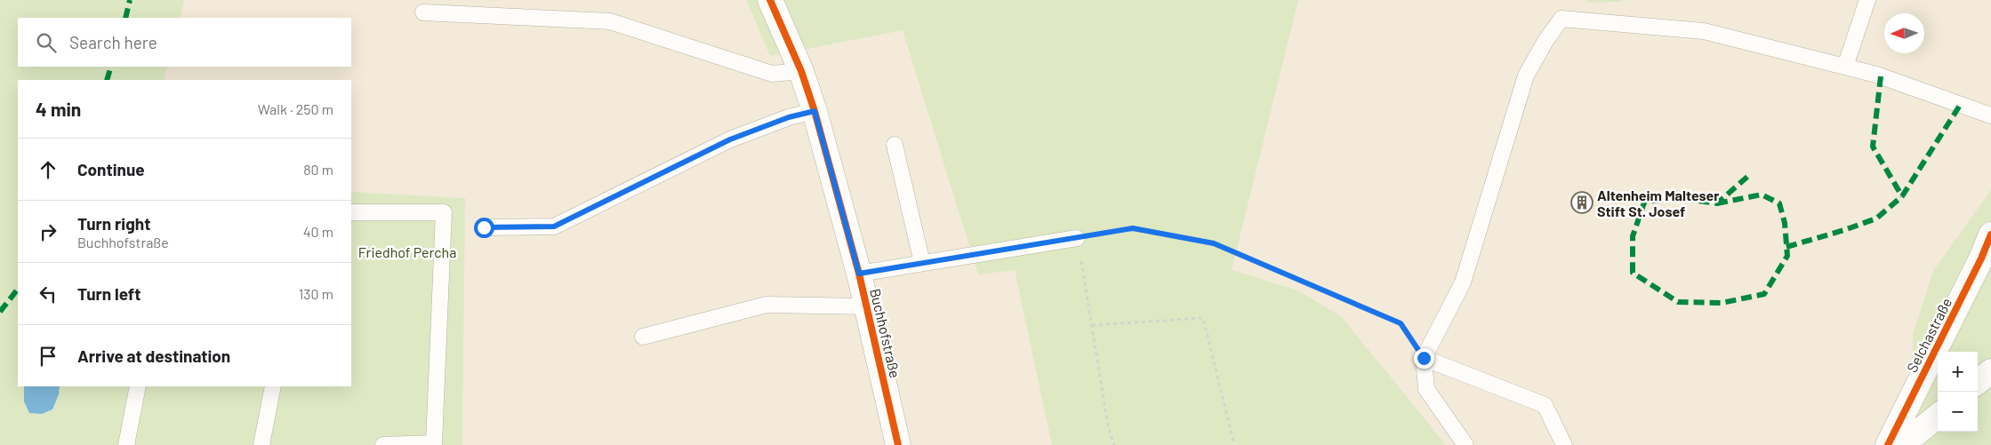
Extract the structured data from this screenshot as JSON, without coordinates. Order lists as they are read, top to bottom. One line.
{"streets":{"main road":["Buchhofstraße","Selchastraße"]},"parks":["Friedhof Percha"],"places":{"building":["Altenheim Malteser Stift St. Josef"]},"north":"left","page":{"search":"Search here","heading":["4 min","Walk · 250 m"],"list":[["Continue","80 m"],["Turn right","Buchhofstraße","40 m"],["Turn left","130 m"],"Arrive at destination"],"map_buttons":["+","−"]}}
